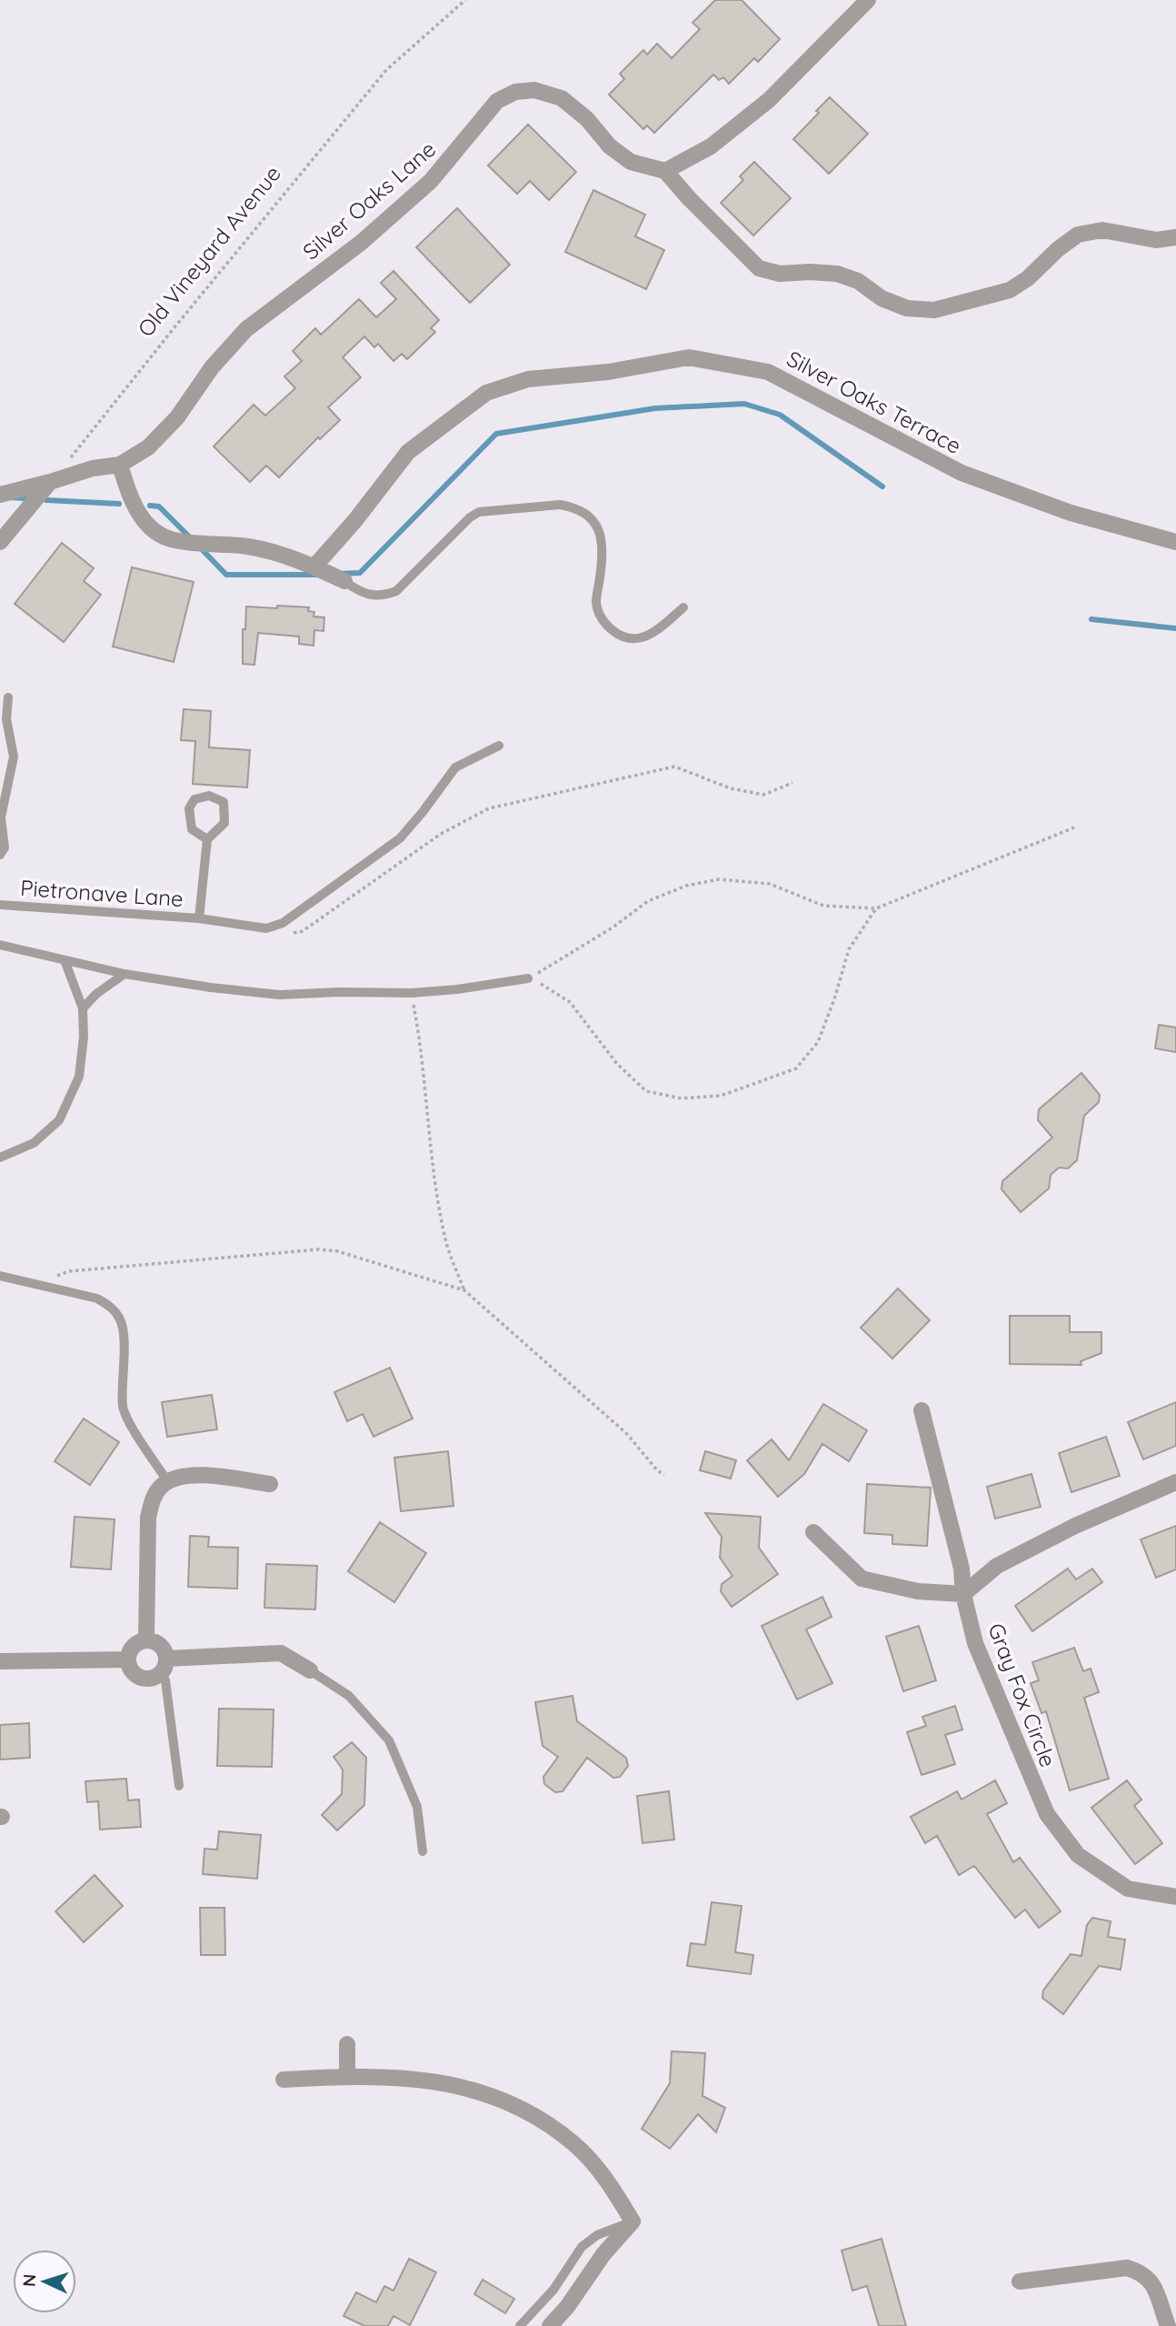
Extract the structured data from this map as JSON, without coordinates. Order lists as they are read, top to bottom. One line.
{"streets":{"street":["Silver Oaks Lane","Silver Oaks Terrace","Gray Fox Circle"],"lane":["Pietronave Lane"],"path":["Old Vineyard Avenue"]},"crossings":[["Silver Oaks Lane","Old Vineyard Avenue"]],"north":"left"}
